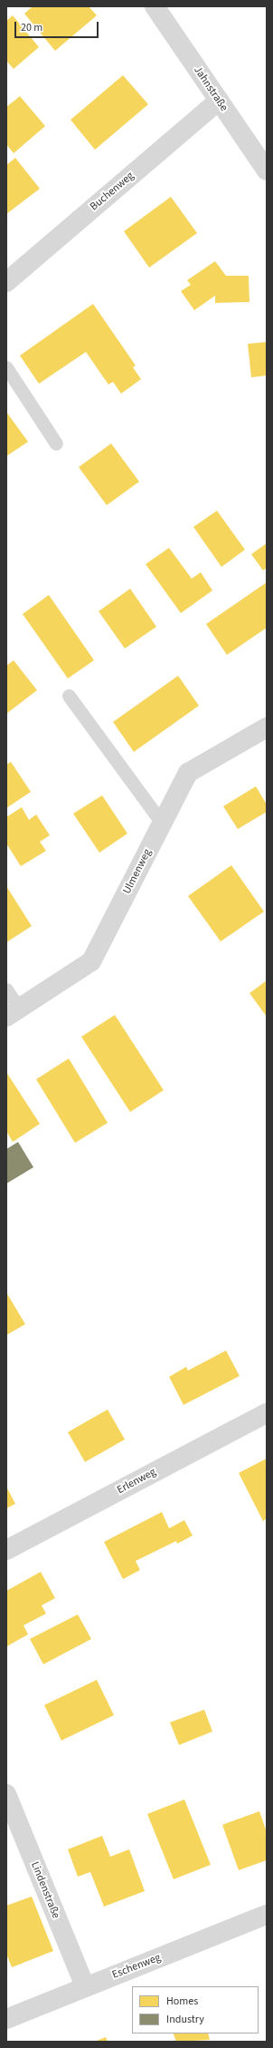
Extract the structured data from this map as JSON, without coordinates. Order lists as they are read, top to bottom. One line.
{"streets":{"street":["Jahnstraße","Buchenweg","Ulmenweg","Erlenweg","Lindenstraße","Eschenweg"]},"crossings":[["Jahnstraße","Buchenweg"],["Lindenstraße","Eschenweg"]],"legend":["Homes","Industry"],"scale_bar":"20 m"}
